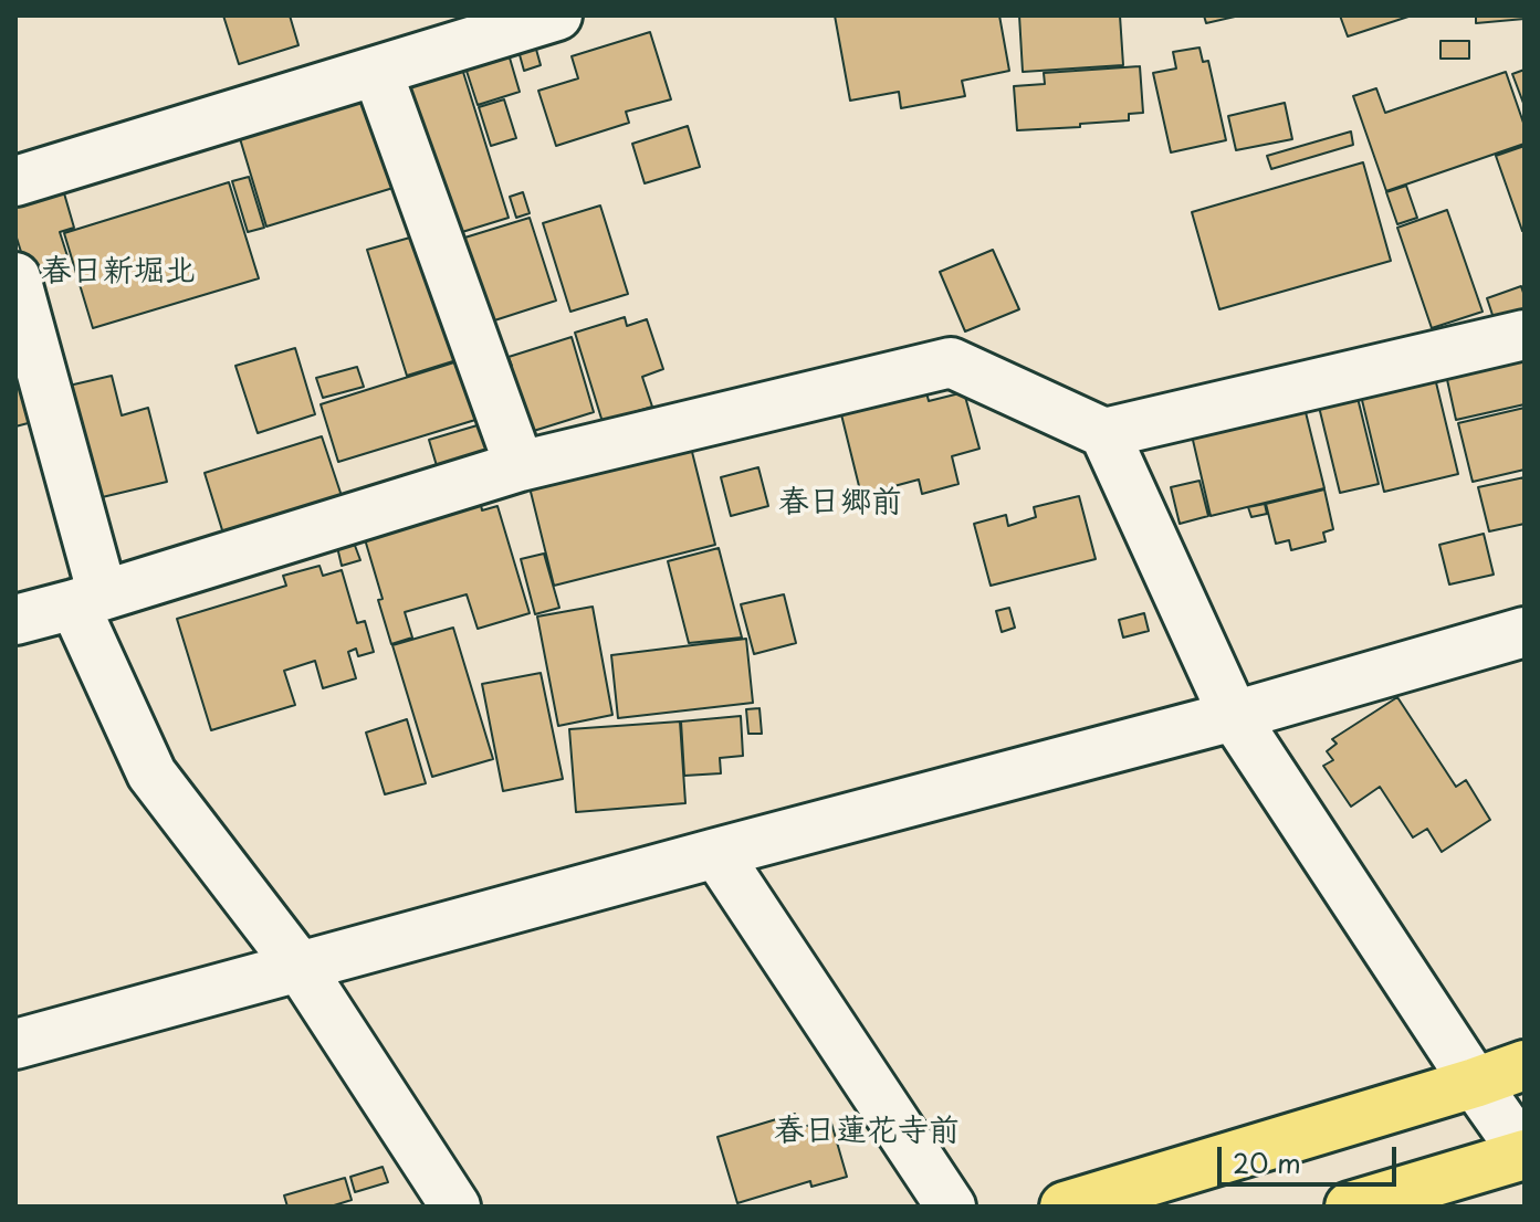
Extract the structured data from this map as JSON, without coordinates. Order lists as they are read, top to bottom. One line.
{"districts":["春日新堀北","春日郷前","春日蓮花寺前"],"scale_bar":"20 m"}
